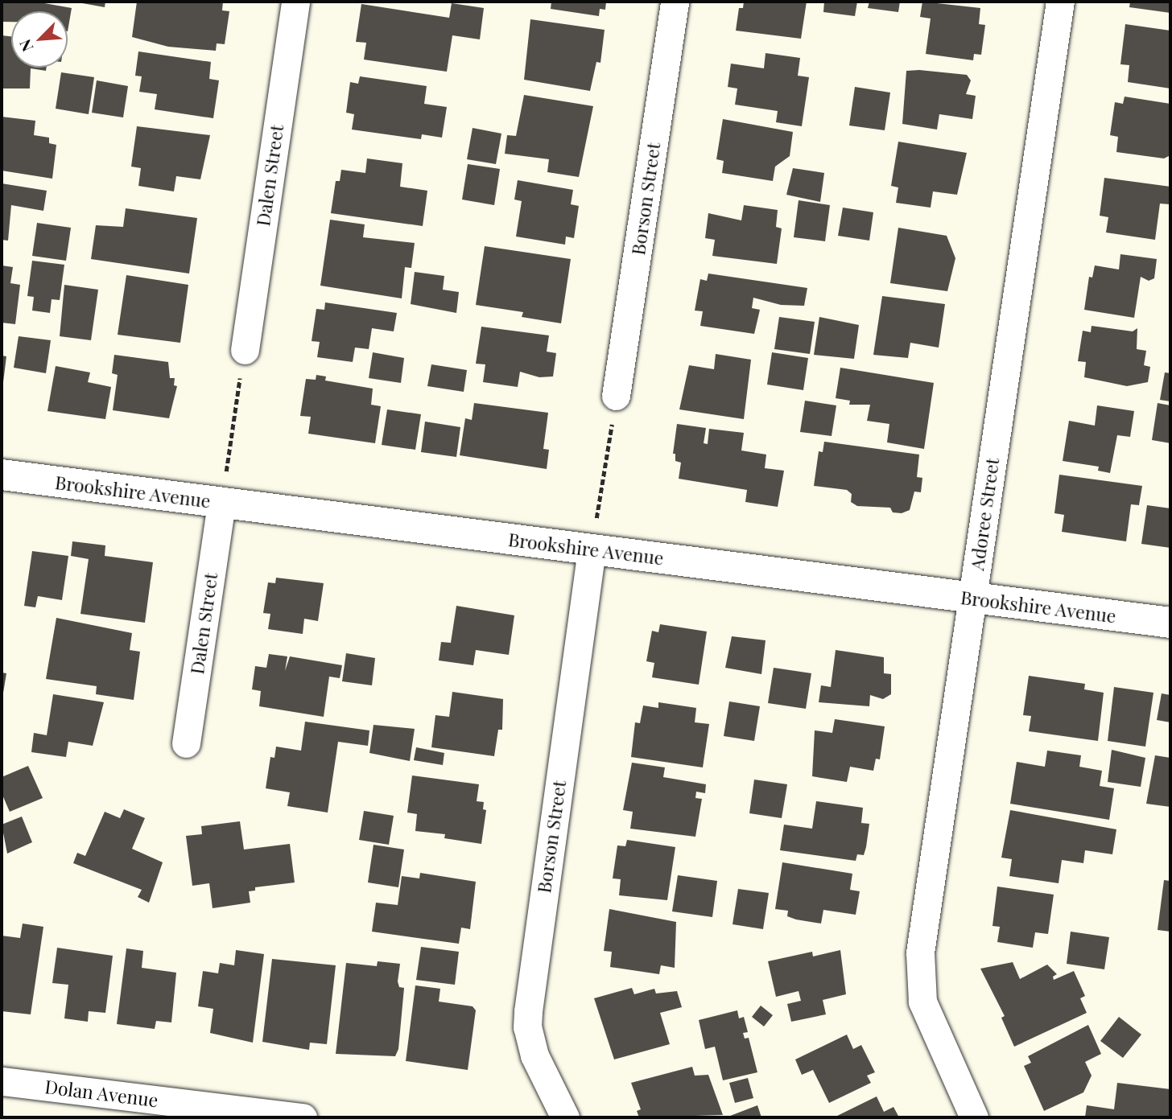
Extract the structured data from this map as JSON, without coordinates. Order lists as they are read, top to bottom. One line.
{"streets":{"street":["Dalen Street","Borson Street","Brookshire Avenue","Adoree Street","Dolan Avenue"]},"crossings":[["Dalen Street","Brookshire Avenue"],["Borson Street","Brookshire Avenue"],["Brookshire Avenue","Adoree Street"]],"north":"bottom left"}
